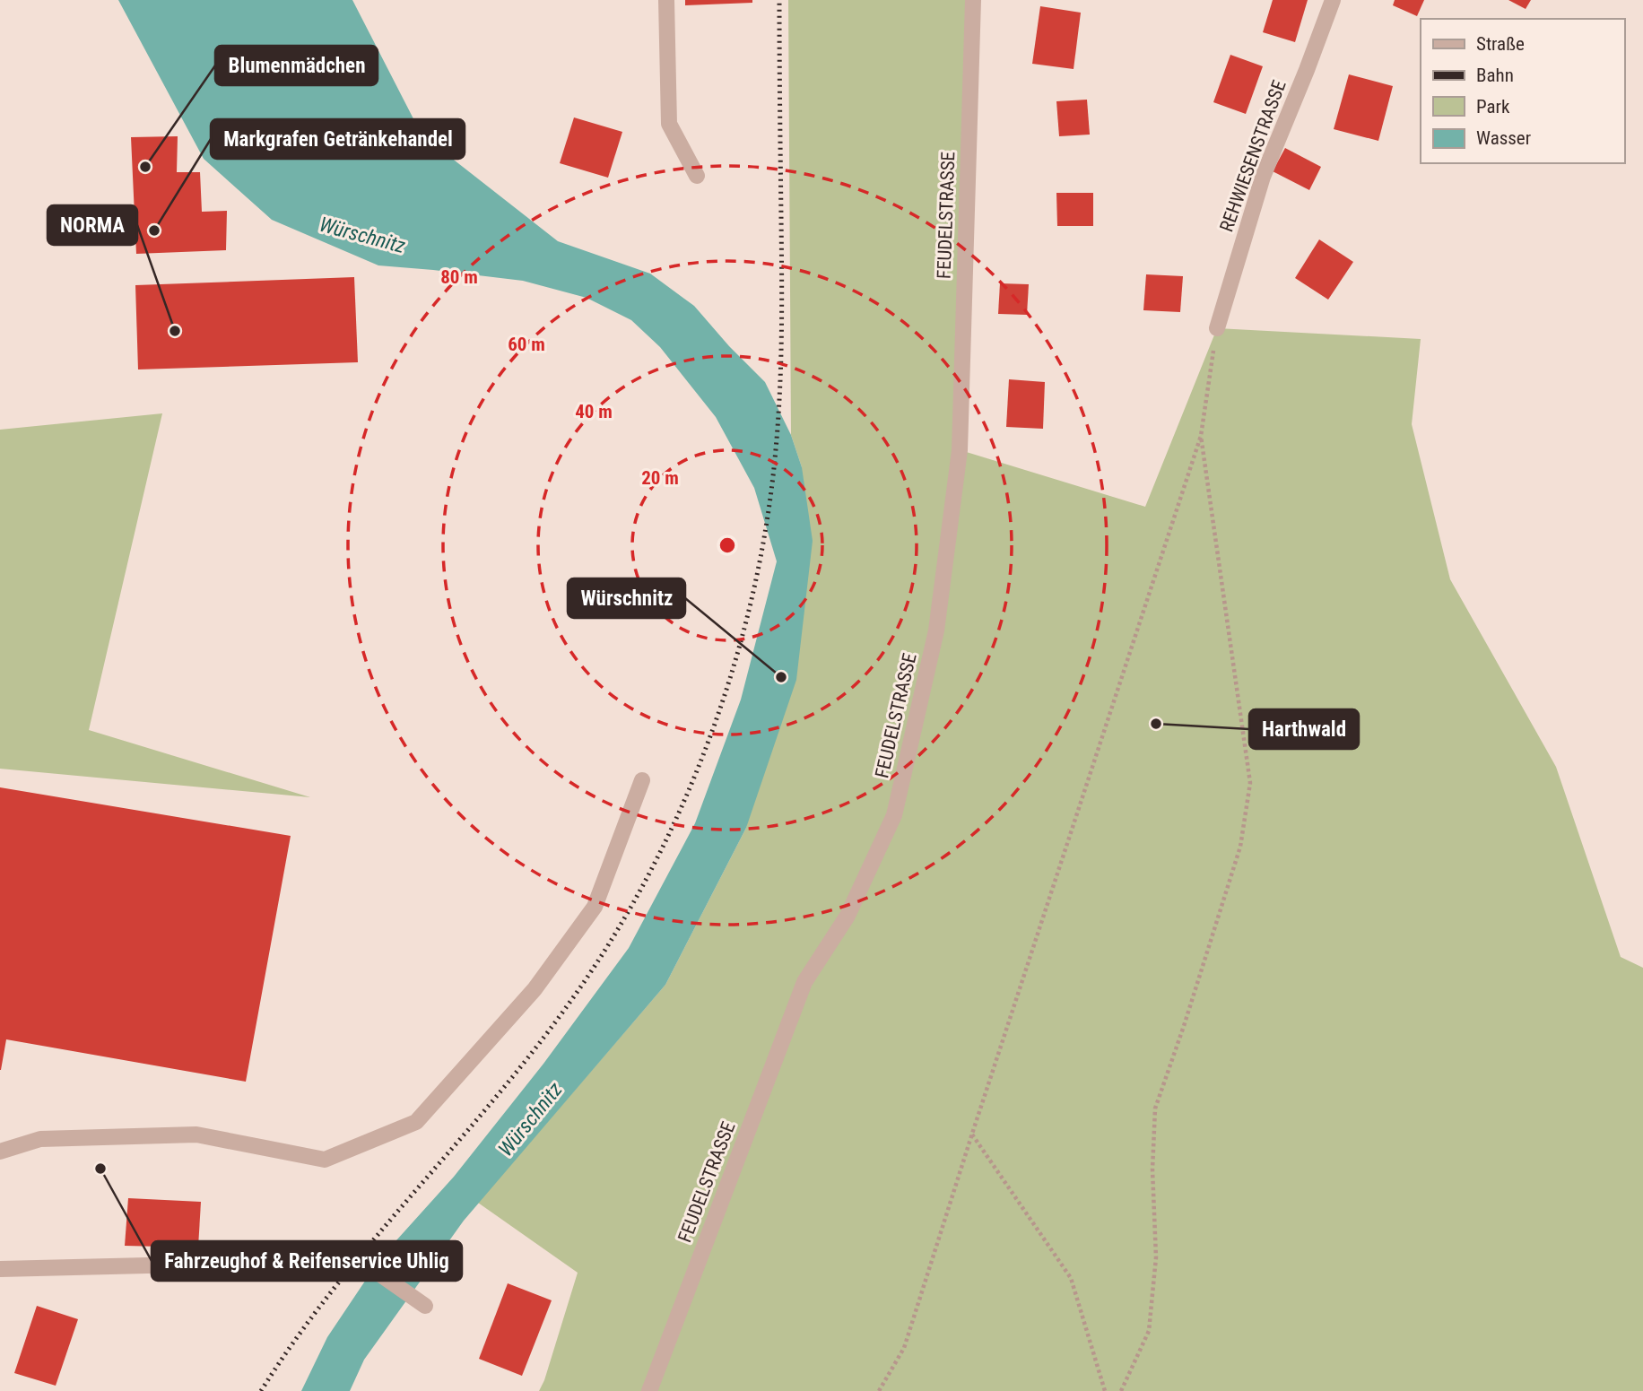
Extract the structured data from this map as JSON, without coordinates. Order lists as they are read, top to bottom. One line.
{"streets":{"street":["REHWIESENSTRASSE","FEUDELSTRASSE"]},"water":["Würschnitz"],"places":["Blumenmädchen","Markgrafen Getränkehandel","NORMA","Würschnitz","Harthwald","Fahrzeughof & Reifenservice Uhlig"],"legend":["Straße","Bahn","Park","Wasser"],"rings":["80 m","60 m","40 m","20 m"]}
